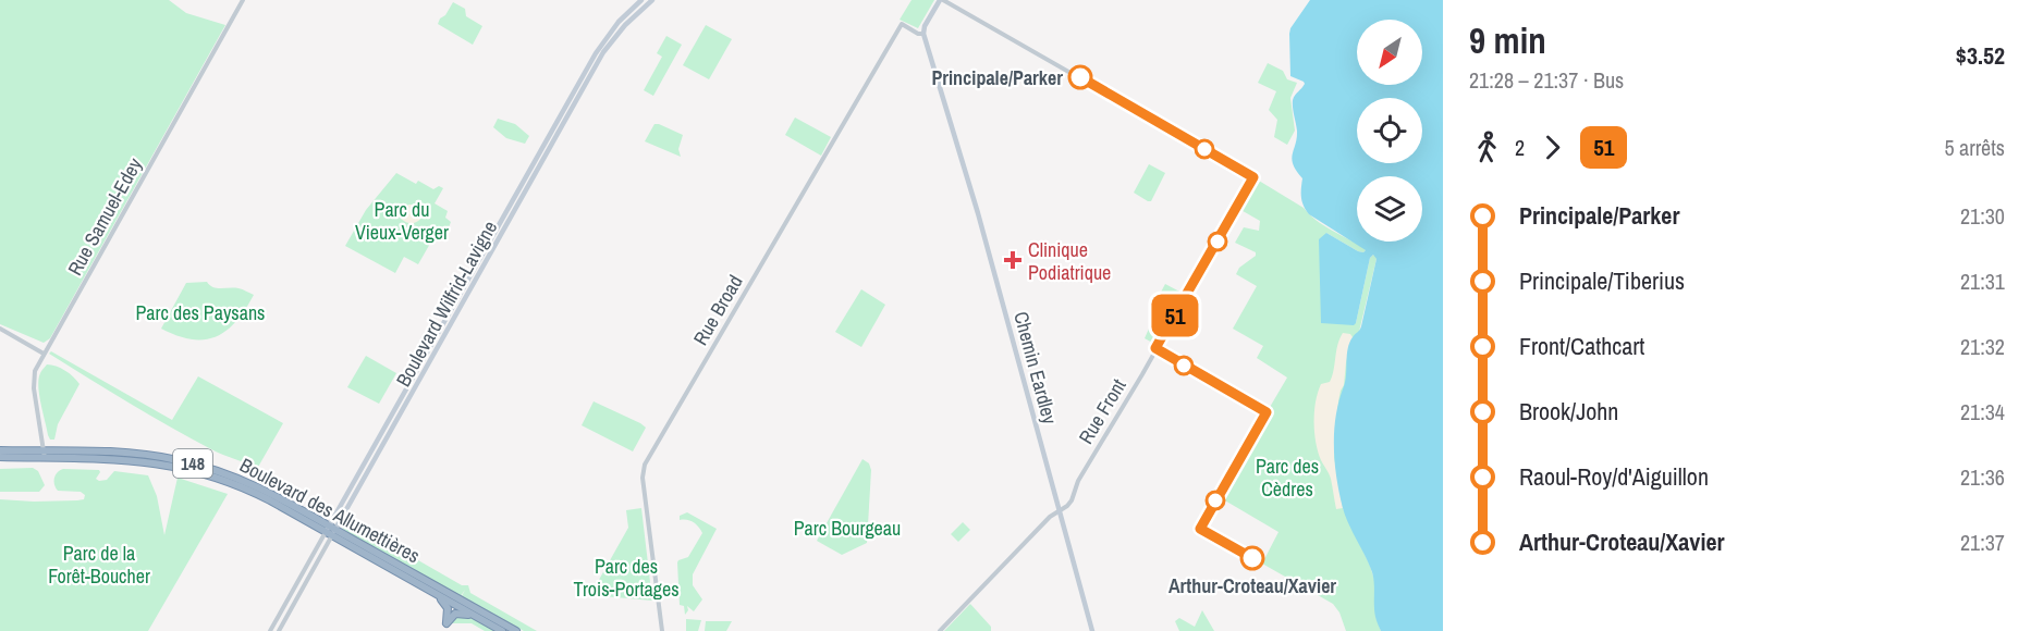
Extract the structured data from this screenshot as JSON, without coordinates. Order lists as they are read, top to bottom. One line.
{"streets":{"highway":["148","Boulevard des Allumettières"],"main road":["Boulevard Wilfrid-Lavigne","Chemin Eardley"],"street":["Rue Samuel-Edey","Rue Broad","Rue Front"]},"crossings":[["Rue Samuel-Edey","Boulevard des Allumettières"],["Boulevard Wilfrid-Lavigne","Boulevard des Allumettières"],["Rue Broad","Chemin Eardley"],["Chemin Eardley","Rue Front"]],"parks":["Parc du Vieux-Verger","Parc des Paysans","Parc des Cèdres","Parc Bourgeau","Parc de la Forêt-Boucher","Parc des Trois-Portages"],"places":{"other":["Principale/Parker","Arthur-Croteau/Xavier"],"health":["Clinique Podiatrique"]},"lines":["bus line 51"],"north":"bottom left","page":{"on_map":"51","heading":["9 min","21:28 – 21:37 · Bus","$3.52"],"legs":["2","51","5 arrêts"],"list":[{"name":"Principale/Parker","value":"21:30"},{"name":"Principale/Tiberius","value":"21:31"},{"name":"Front/Cathcart","value":"21:32"},{"name":"Brook/John","value":"21:34"},{"name":"Raoul-Roy/d'Aiguillon","value":"21:36"},{"name":"Arthur-Croteau/Xavier","value":"21:37"}]}}
